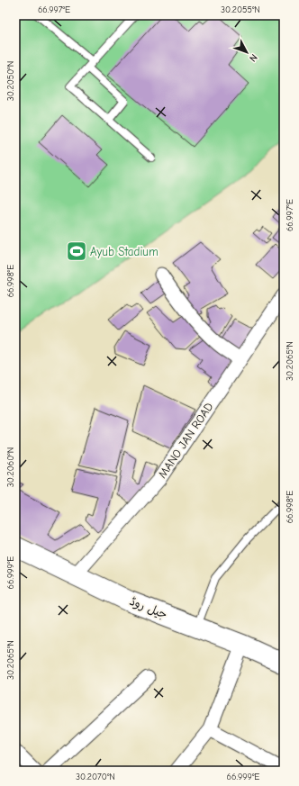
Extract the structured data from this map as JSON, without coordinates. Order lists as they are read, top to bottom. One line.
{"streets":{"main road":["جیل روڈ"],"street":["MANO JAN ROAD"]},"crossings":[["MANO JAN ROAD","جیل روڈ"]],"places":{"sports":["Ayub Stadium"]},"north":"bottom right","coordinates":["66.997°E","30.2055°N","30.2050°N","66.998°E","30.2065°N","30.2060°N","66.999°E","30.2070°N"]}
